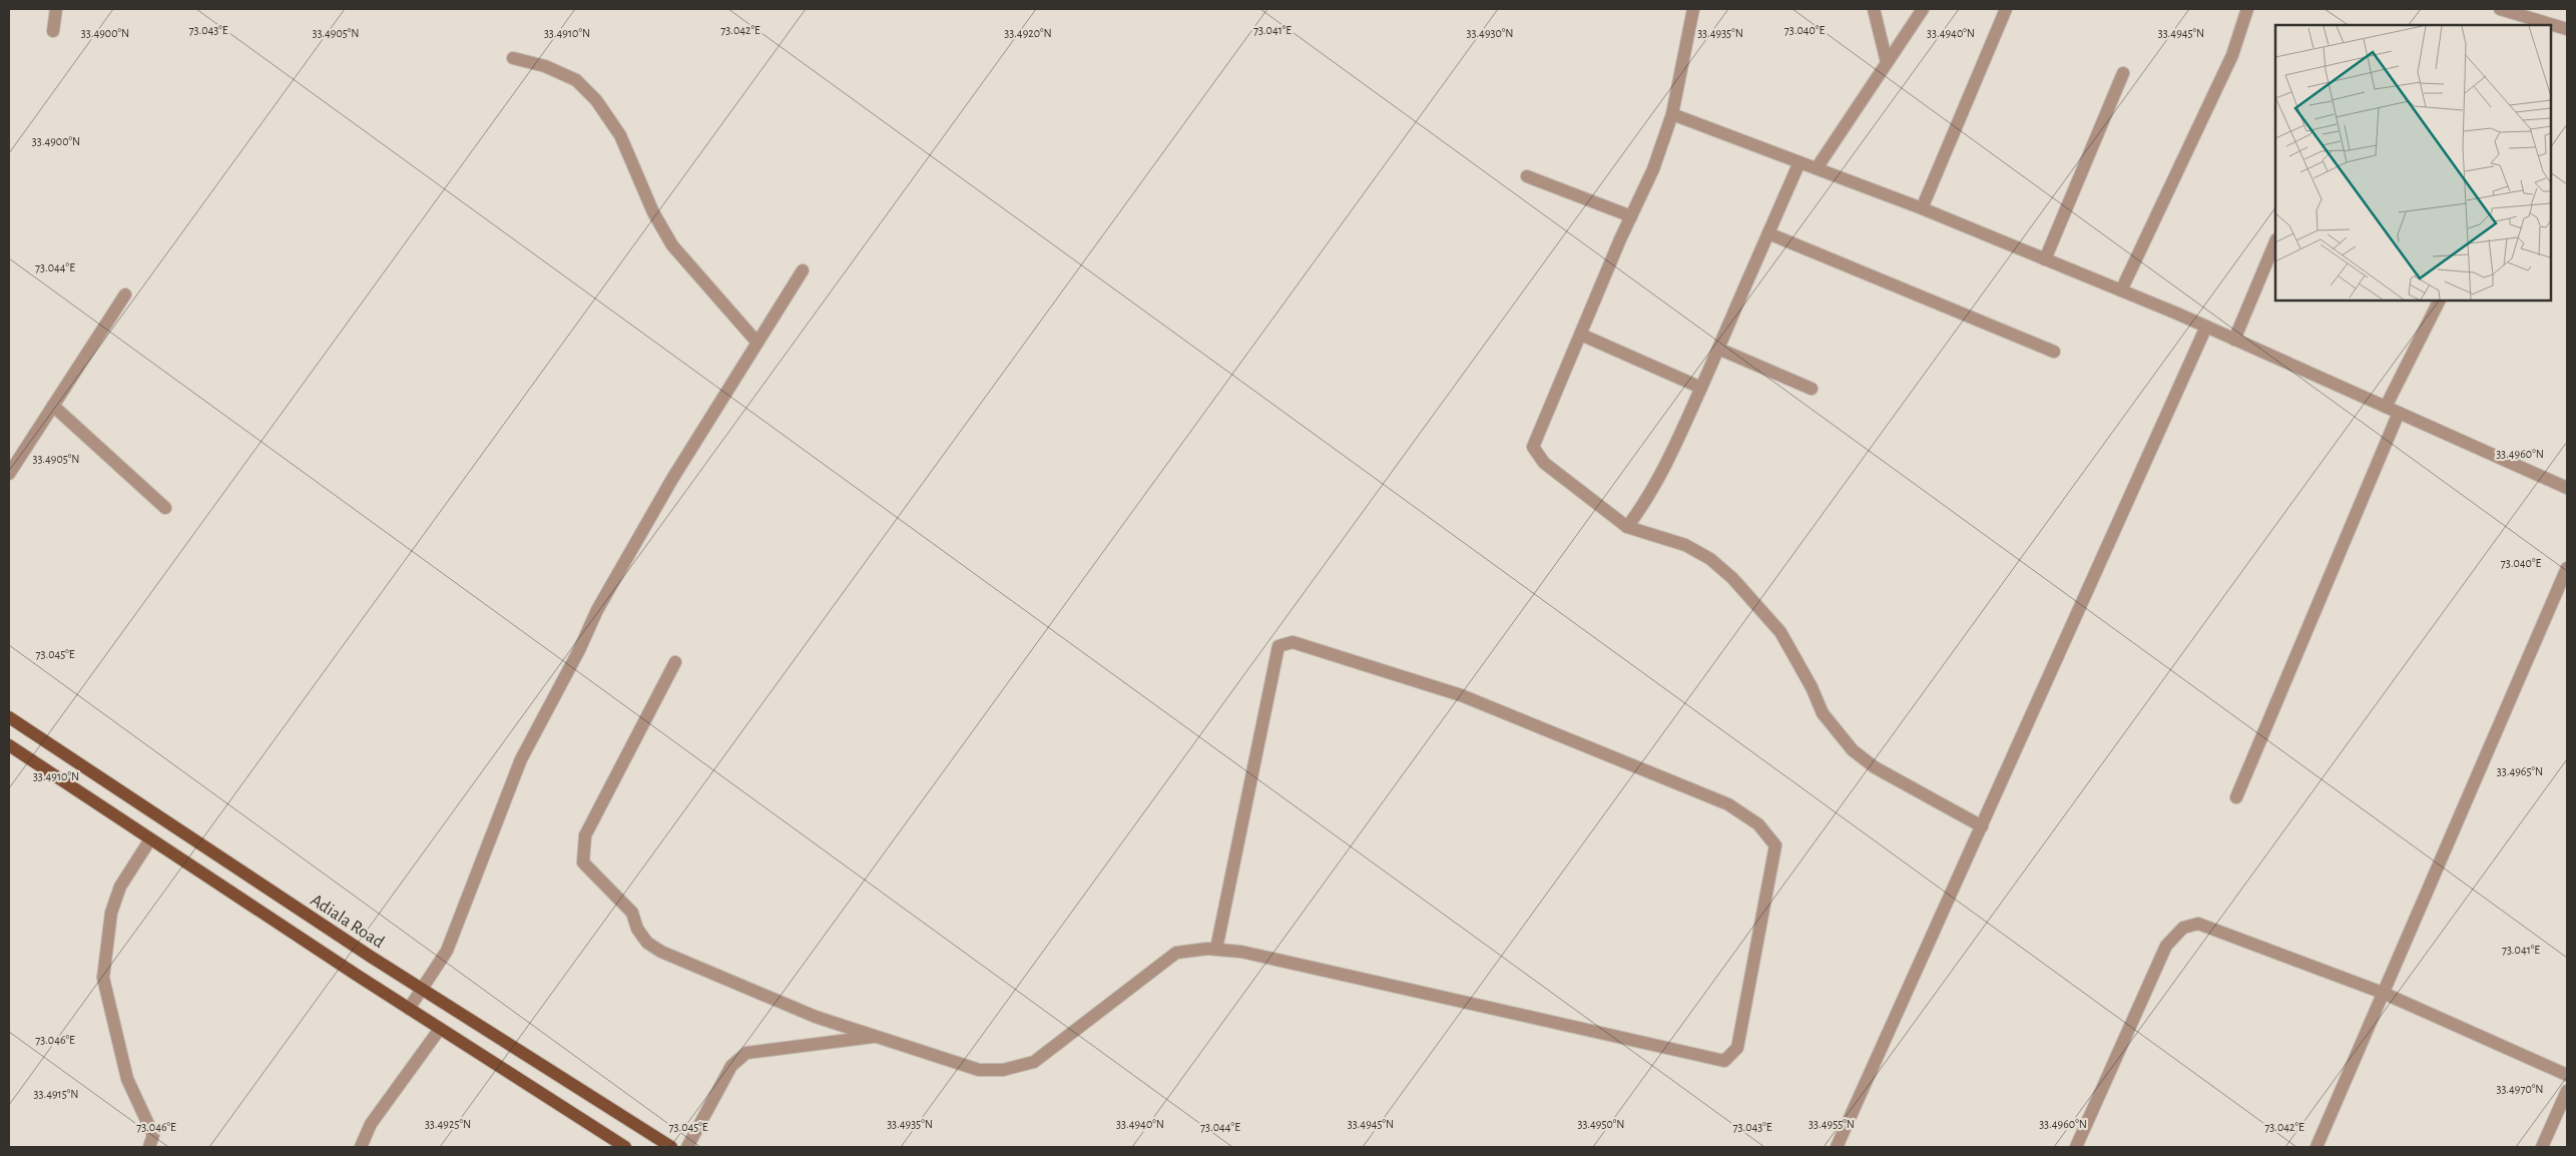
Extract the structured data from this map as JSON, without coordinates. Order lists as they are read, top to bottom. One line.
{"streets":{"main road":["Adiala Road"]},"coordinates":["73.043°E","73.042°E","73.041°E","73.040°E","33.4900°N","33.4905°N","33.4910°N","33.4920°N","33.4930°N","33.4935°N","33.4940°N","33.4945°N","73.044°E","33.4960°N","73.045°E","33.4965°N","73.046°E","33.4970°N","33.4915°N","33.4925°N","33.4950°N","33.4955°N"]}
